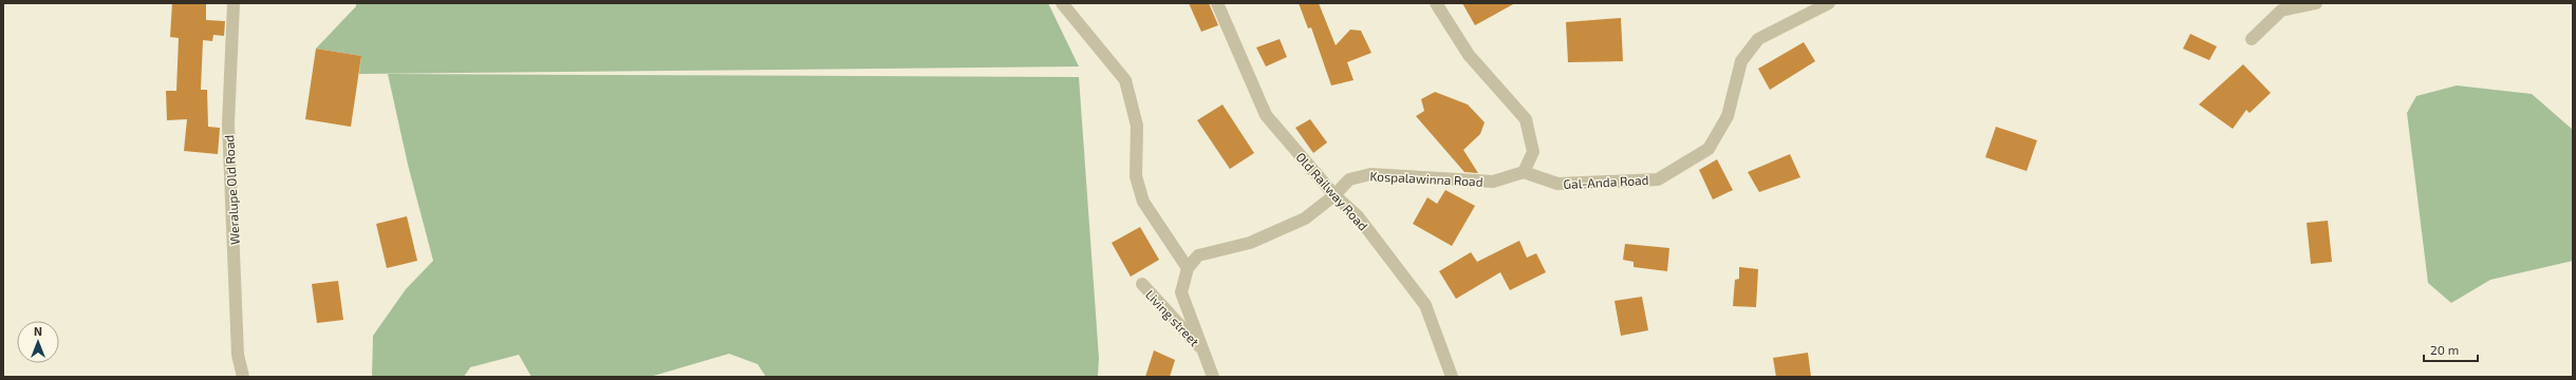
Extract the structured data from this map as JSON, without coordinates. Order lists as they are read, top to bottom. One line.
{"streets":{"street":["Kospalawinna Road","Gal-Anda Road","Weralupe Old Road","Old Railway Road","Living street"]},"crossings":[["Kospalawinna Road","Gal-Anda Road"],["Kospalawinna Road","Old Railway Road"]],"scale_bar":"20 m","north":"top"}
